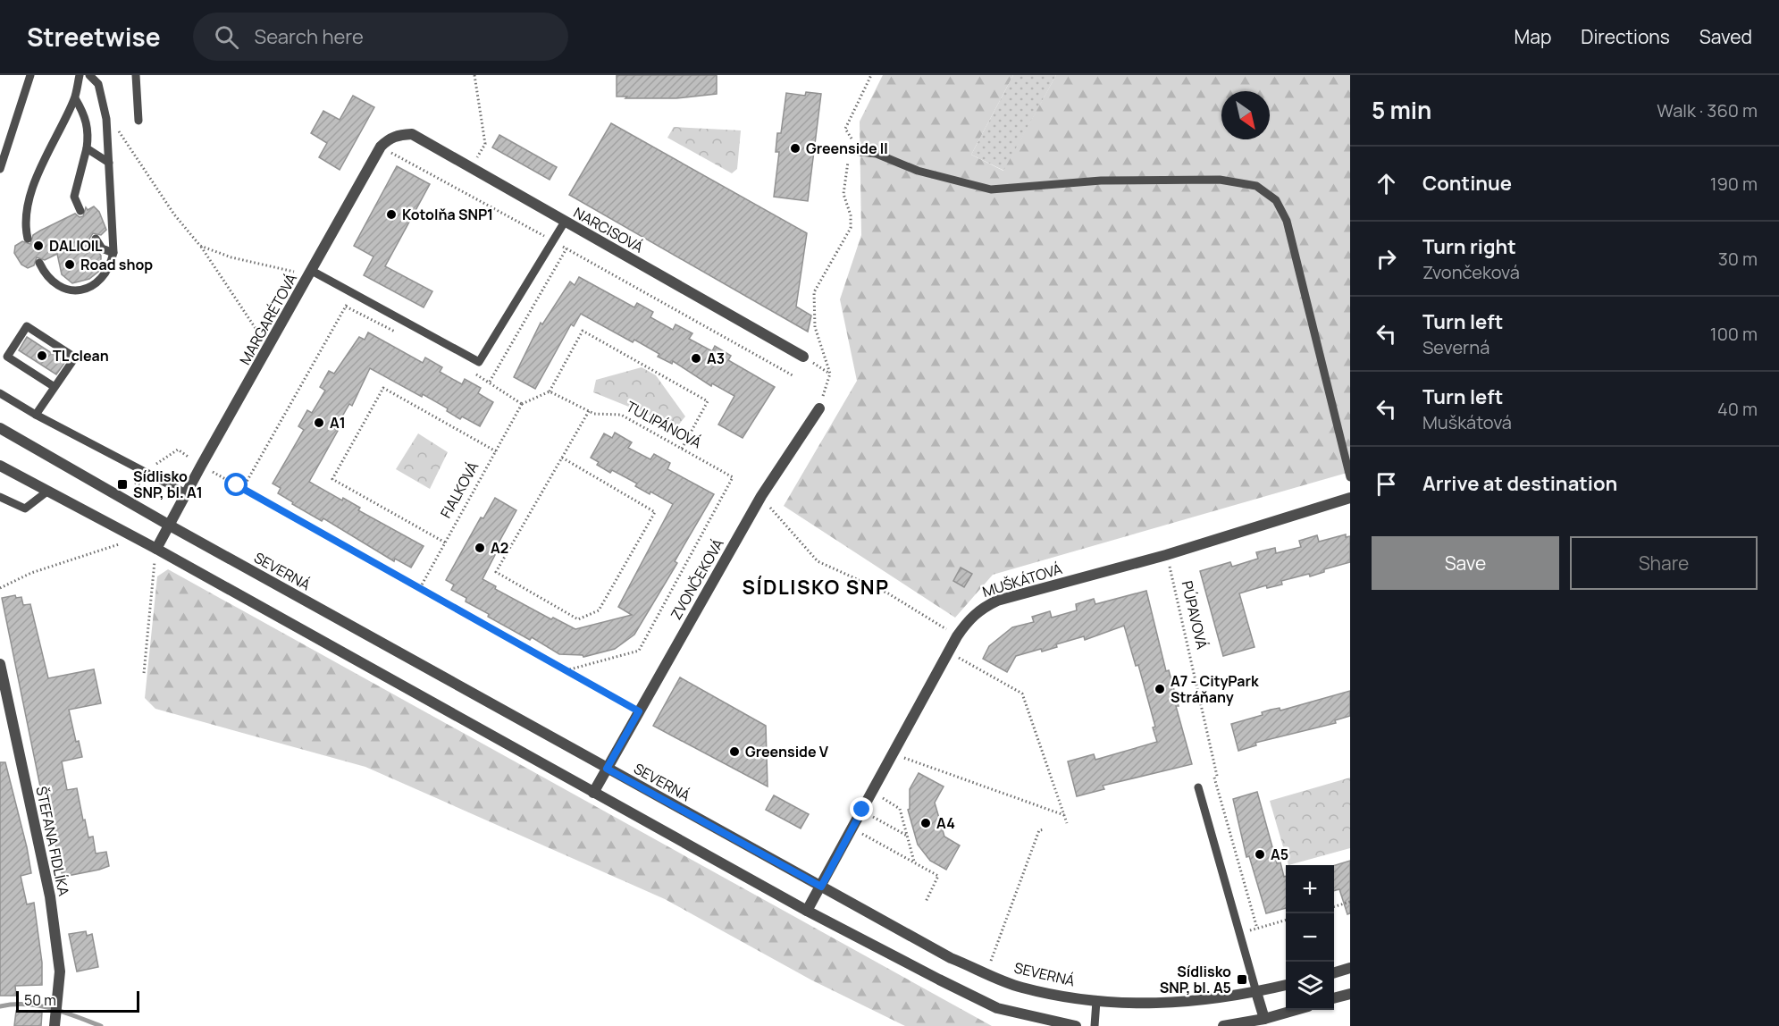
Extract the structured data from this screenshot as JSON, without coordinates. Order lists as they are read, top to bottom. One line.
{"streets":{"street":["NARCISOVÁ","MARGARÉTOVÁ","SEVERNÁ","ZVONČEKOVÁ","MUŠKÁTOVÁ","ŠTEFANA FIDLÍKA"],"path":["TULIPÁNOVÁ","FIALKOVÁ","PÚPAVOVÁ"]},"crossings":[["NARCISOVÁ","MARGARÉTOVÁ"],["MARGARÉTOVÁ","SEVERNÁ"],["TULIPÁNOVÁ","FIALKOVÁ"],["SEVERNÁ","ZVONČEKOVÁ"],["SEVERNÁ","MUŠKÁTOVÁ"],["MUŠKÁTOVÁ","PÚPAVOVÁ"]],"districts":["SÍDLISKO SNP"],"places":{"other":["Greenside II","Kotolňa SNP1","DALIOIL","Road shop","TL clean","A3","A1","A2","A7 - CityPark Stráňany","Greenside V","A4","A5"],"transit":["Sídlisko SNP, bl. A1","Sídlisko SNP, bl. A5"]},"scale_bar":"50 m","north":"bottom right","page":{"header":"Streetwise","search":"Search here","nav":["Map","Directions","Saved"],"heading":["5 min","Walk · 360 m"],"list":[["Continue","190 m"],["Turn right","Zvončeková","30 m"],["Turn left","Severná","100 m"],["Turn left","Muškátová","40 m"],"Arrive at destination"],"buttons":["Save","Share"],"map_buttons":["+","−"],"scale":"50 m"}}
